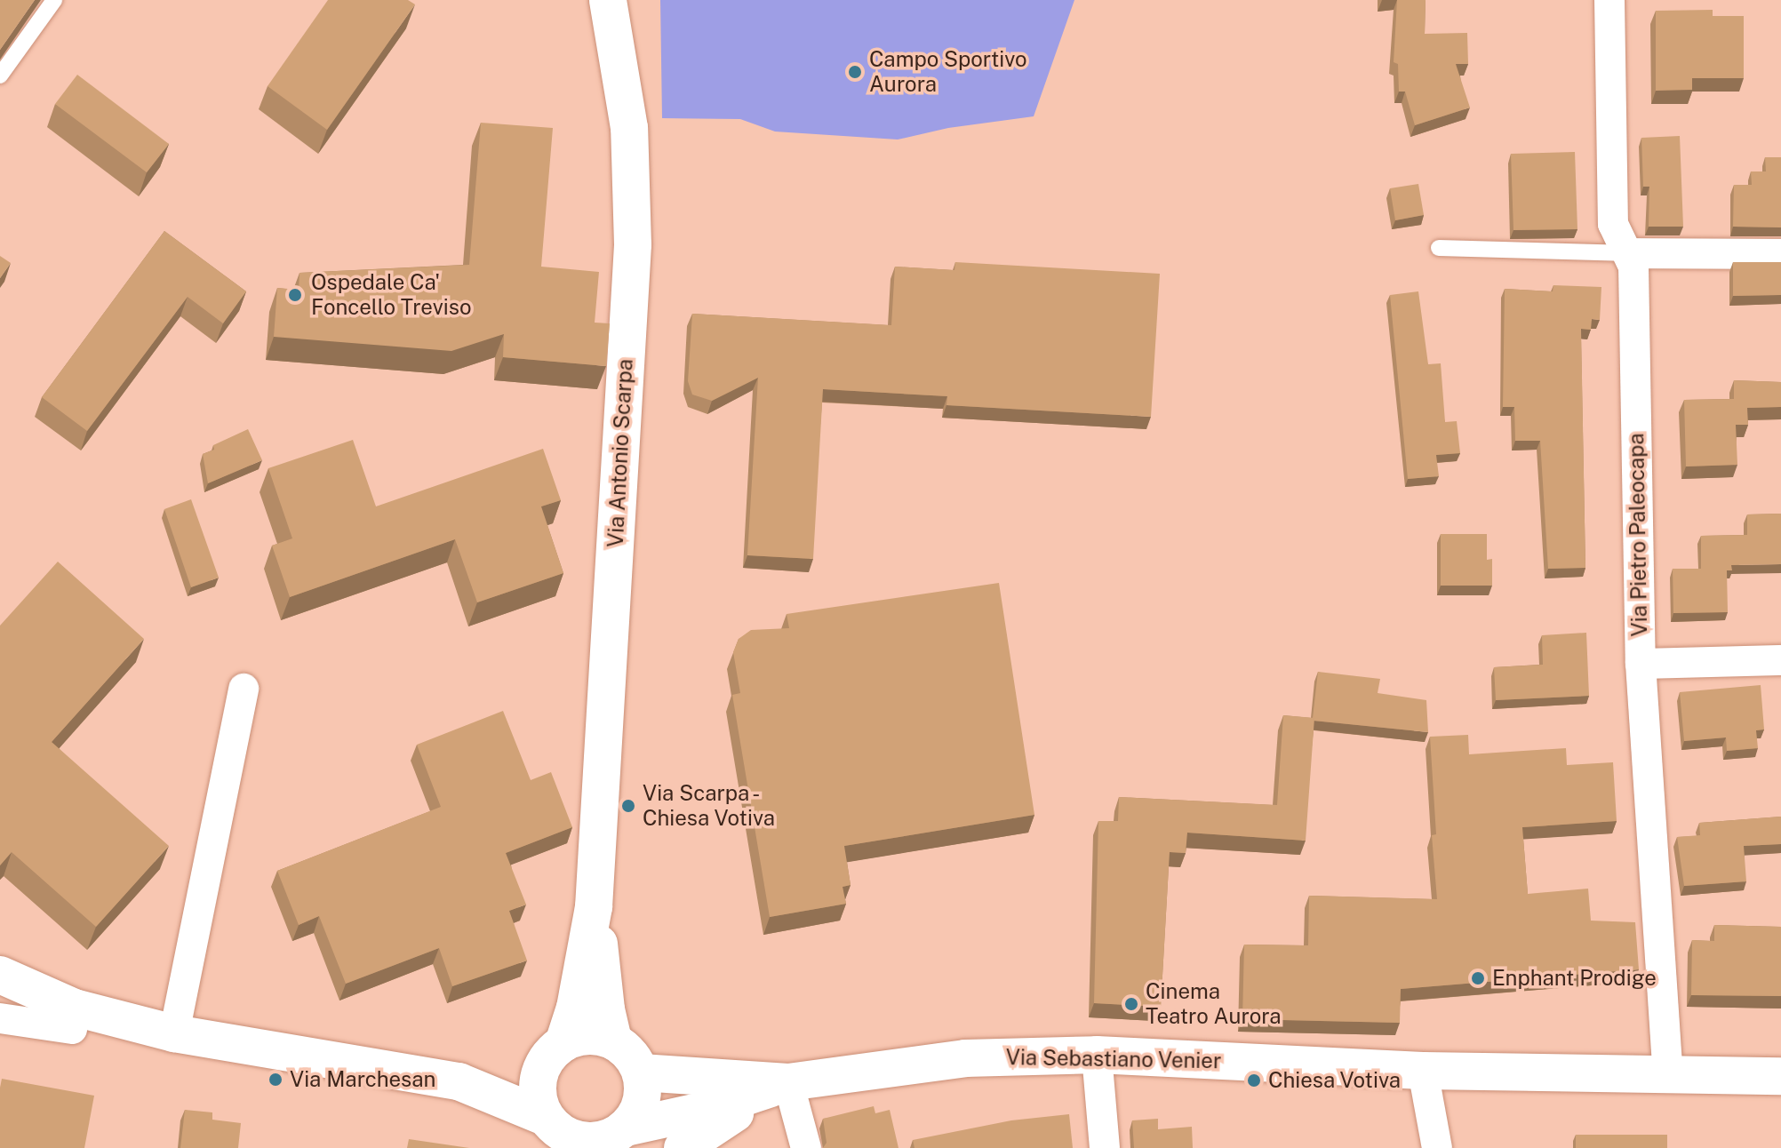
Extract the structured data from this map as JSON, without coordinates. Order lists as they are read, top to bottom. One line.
{"streets":{"street":["Via Antonio Scarpa","Via Pietro Paleocapa","Via Sebastiano Venier"]},"crossings":[["Via Antonio Scarpa","Via Sebastiano Venier"],["Via Pietro Paleocapa","Via Sebastiano Venier"]],"places":["Campo Sportivo Aurora","Ospedale Ca' Foncello Treviso","Via Scarpa - Chiesa Votiva","Enphant Prodige","Cinema Teatro Aurora","Via Marchesan","Chiesa Votiva"]}
